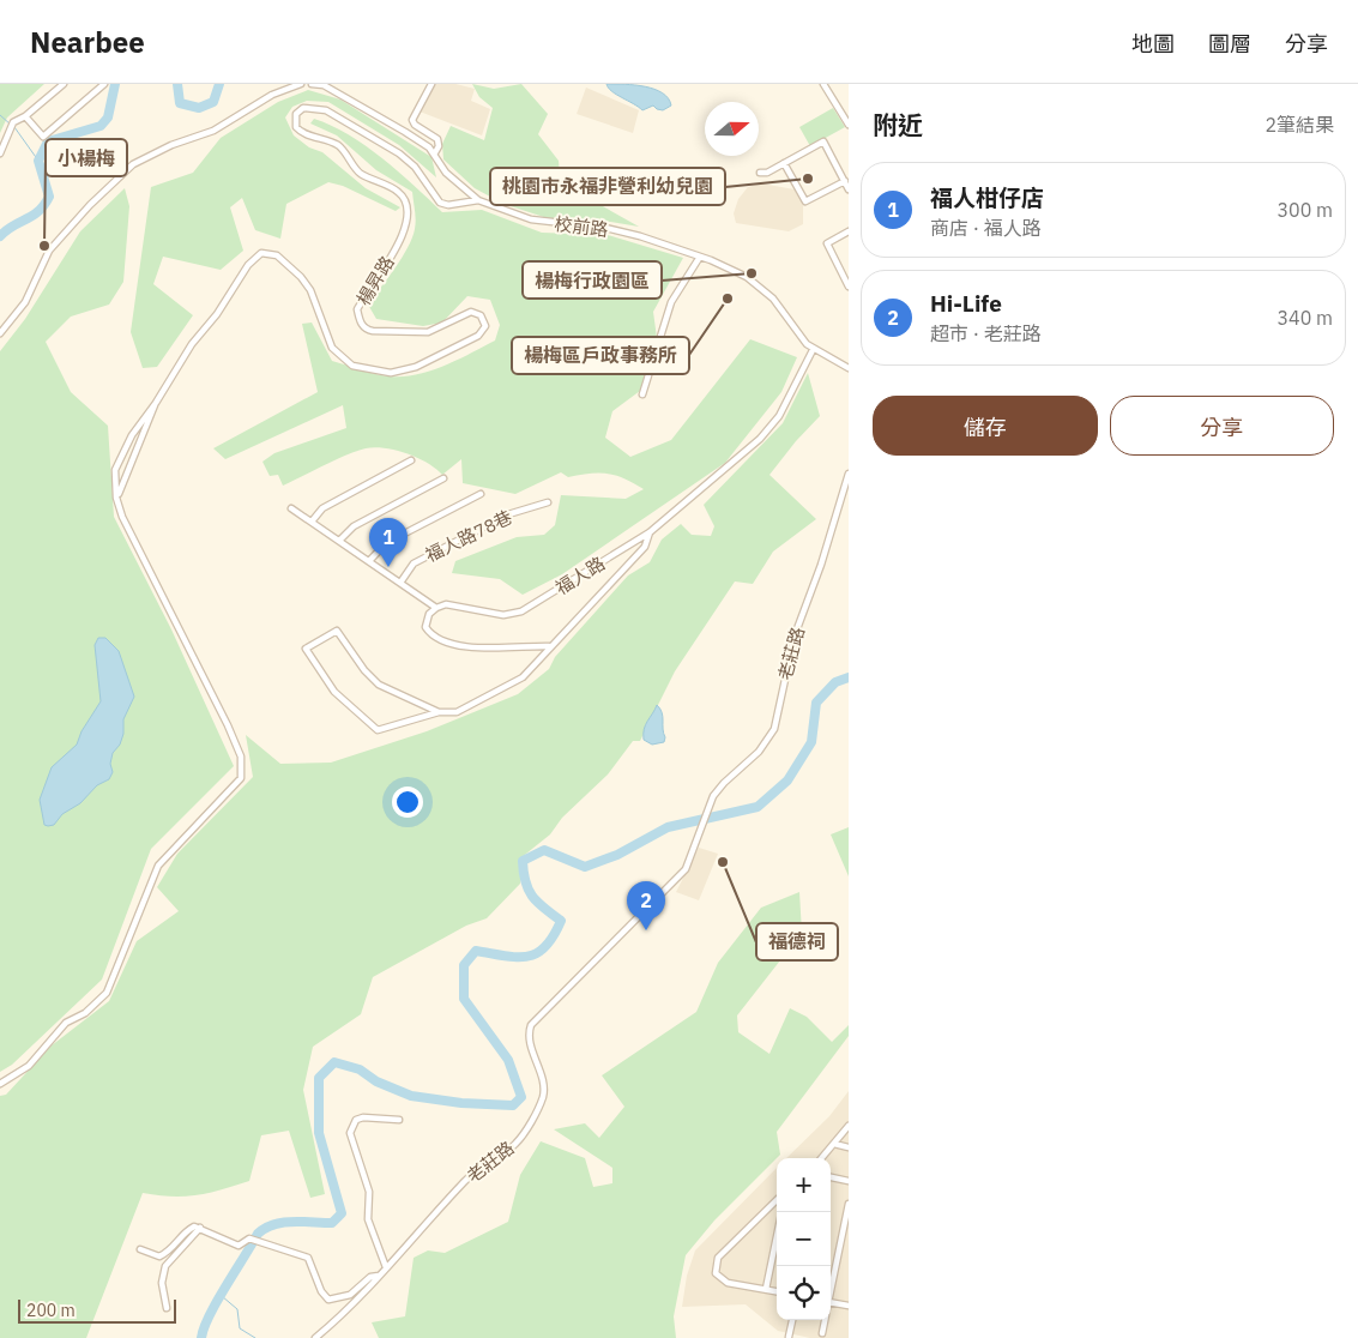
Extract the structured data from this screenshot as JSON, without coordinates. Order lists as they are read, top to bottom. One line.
{"streets":{"street":["校前路","楊昇路","福人路78巷","福人路","老莊路"]},"crossings":[["校前路","楊昇路"],["校前路","福人路"]],"places":["桃園市永福非營利幼兒園","小楊梅","楊梅行政園區","楊梅區戶政事務所","福德祠"],"scale_bar":"200 m","north":"right","page":{"header":"Nearbee","nav":["地圖","圖層","分享"],"heading":["附近","2筆結果"],"list":[{"mark":"1","name":"福人柑仔店","note":"商店 · 福人路","value":"300 m"},{"mark":"2","name":"Hi-Life","note":"超市 · 老莊路","value":"340 m"}],"buttons":["儲存","分享"],"pins":["1","2"],"map_buttons":["+","−"],"scale":"200 m"}}
